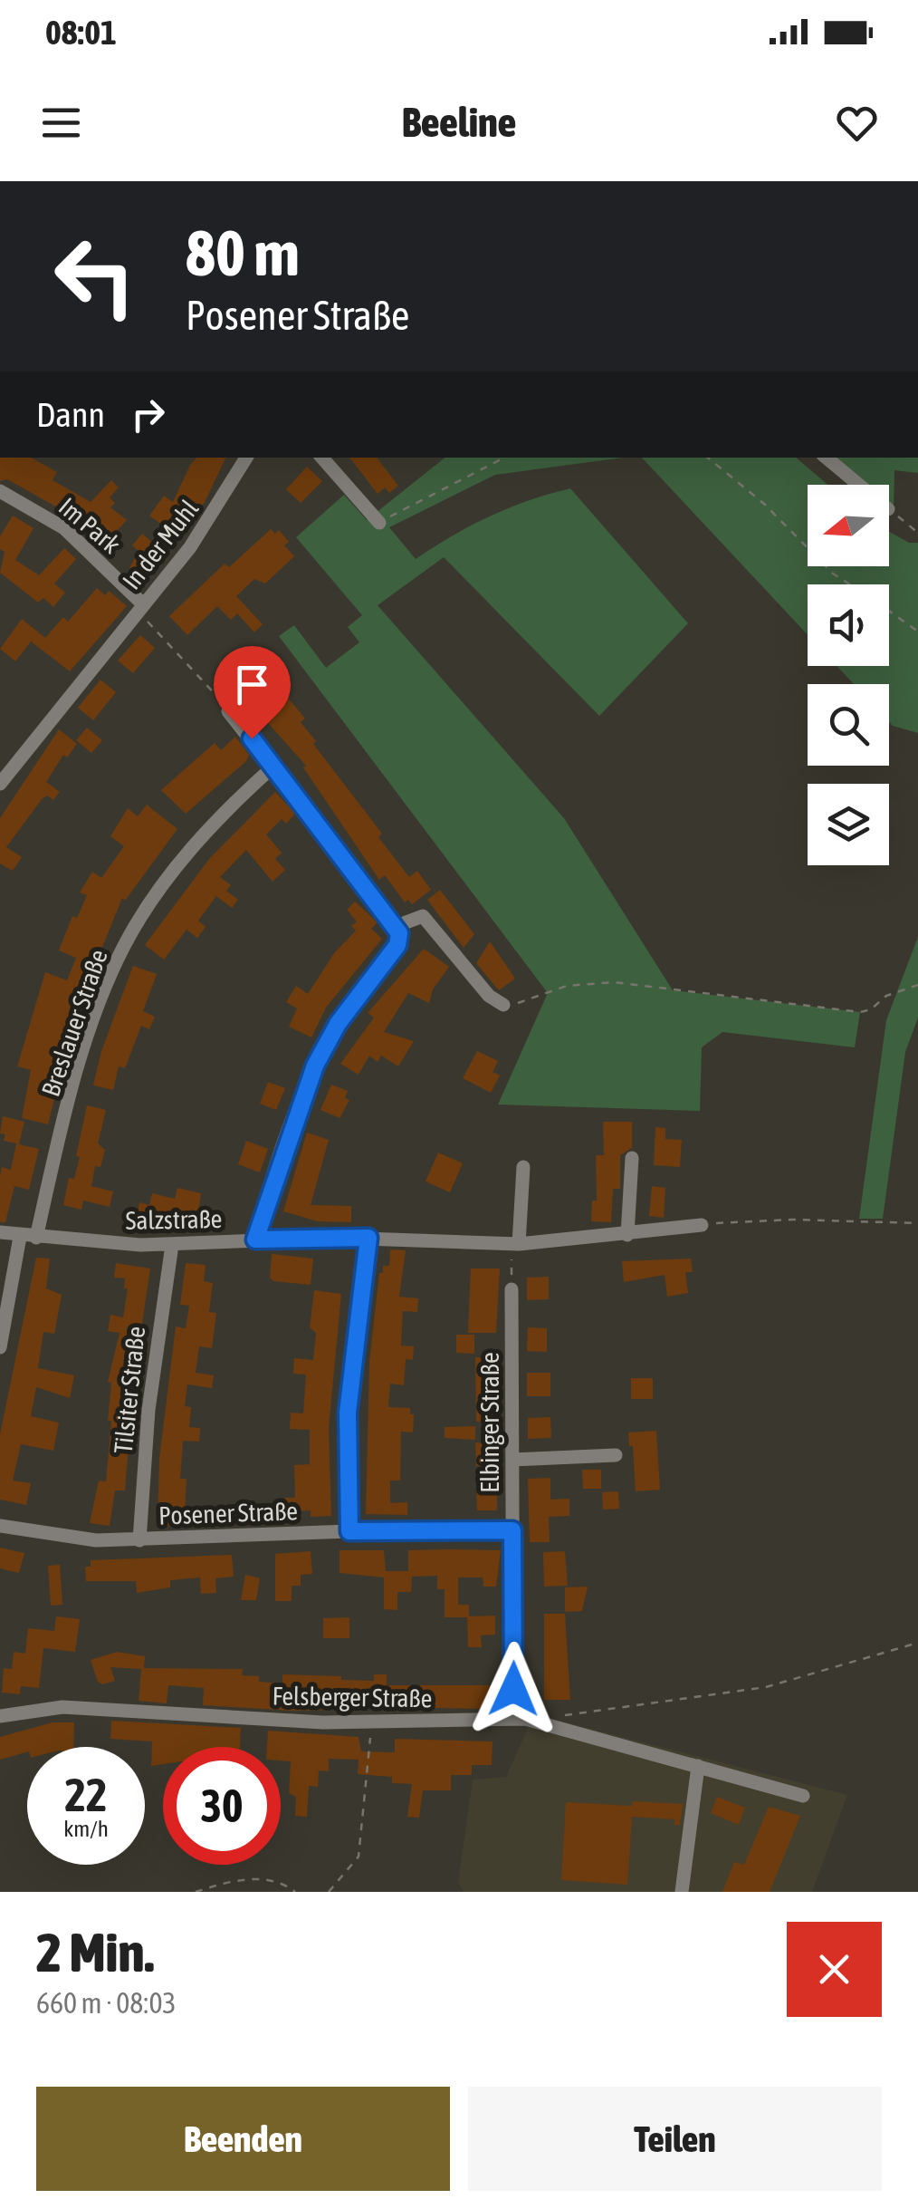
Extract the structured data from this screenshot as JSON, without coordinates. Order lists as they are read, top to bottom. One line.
{"streets":{"street":["Im Park","In der Muhl","Breslauer Straße","Salzstraße","Tilsiter Straße","Elbinger Straße","Posener Straße","Felsberger Straße"]},"crossings":[["Im Park","In der Muhl"],["Breslauer Straße","Salzstraße"],["Salzstraße","Tilsiter Straße"],["Tilsiter Straße","Posener Straße"],["Elbinger Straße","Posener Straße"],["Elbinger Straße","Felsberger Straße"]],"north":"left","page":{"status":"08:01","header":"Beeline","turn":["80 m","Posener Straße"],"then":"Dann","speed":"22 km/h","limit":"30","heading":["2 Min.","660 m · 08:03"],"buttons":["Beenden","Teilen"]}}
